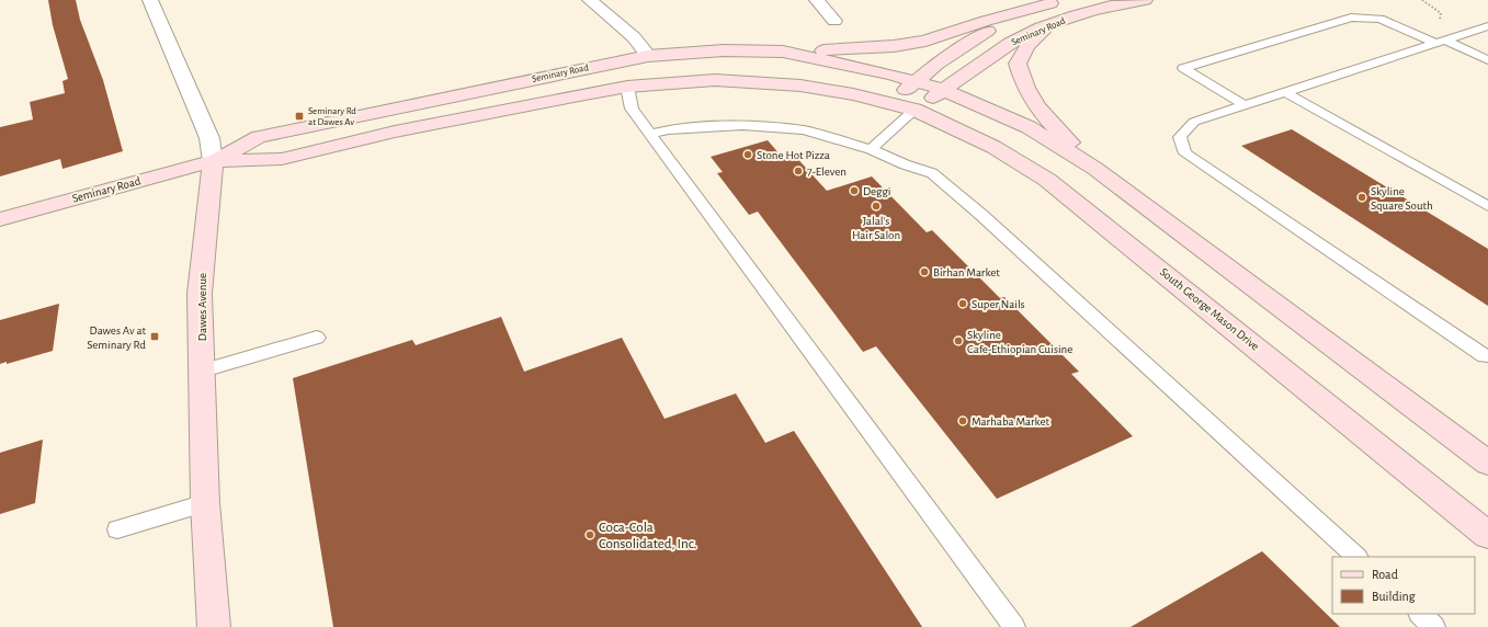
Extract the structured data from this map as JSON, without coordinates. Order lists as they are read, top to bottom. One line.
{"streets":{"main road":["Seminary Road","Dawes Avenue","South George Mason Drive"]},"crossings":[["Seminary Road","Dawes Avenue"],["Seminary Road","South George Mason Drive"]],"places":{"transit":["Seminary Rd at Dawes Av","Dawes Av at Seminary Rd"],"other":["Stone Hot Pizza","7-Eleven","Deggi","Skyline Square South","Jalal's Hair Salon","Birhan Market","Super Nails","Skyline Cafe-Ethiopian Cuisine","Marhaba Market","Coca-Cola Consolidated, Inc."]},"legend":["Road","Building"]}
